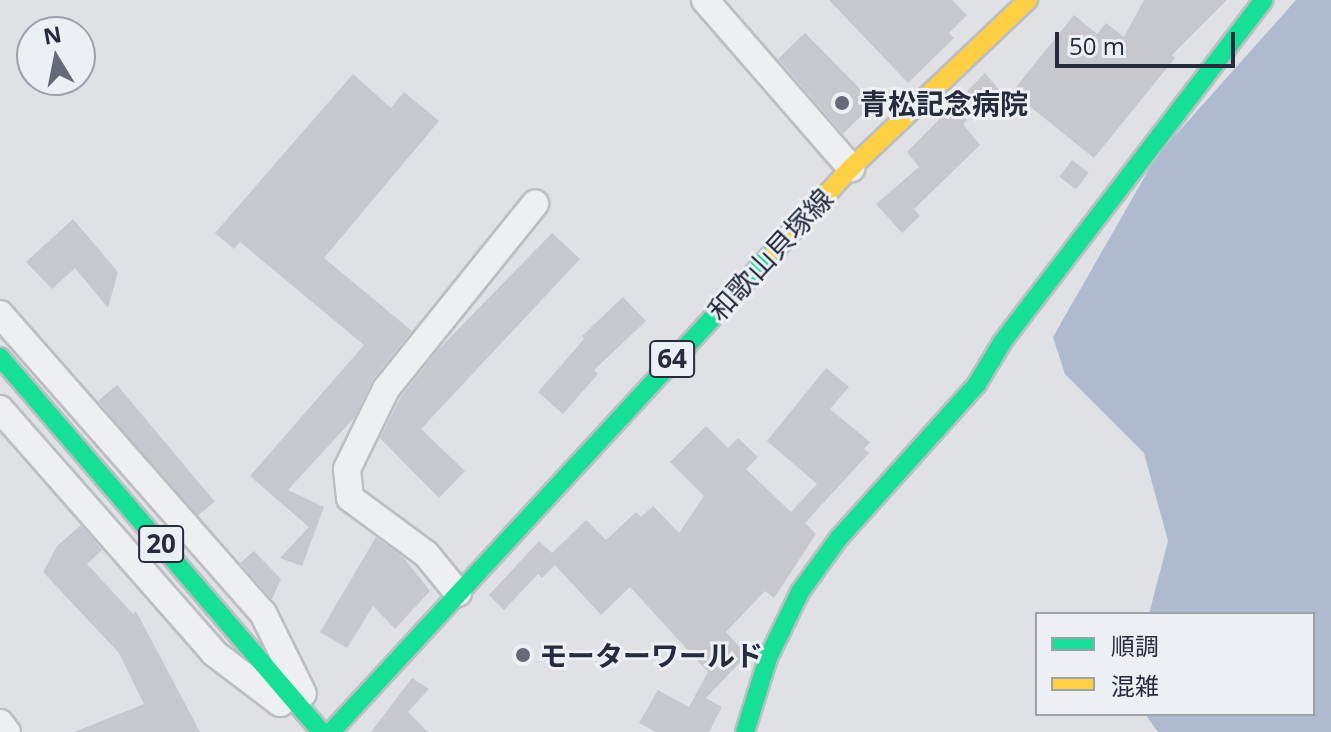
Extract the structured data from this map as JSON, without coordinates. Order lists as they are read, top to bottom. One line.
{"streets":{"main road":["和歌山貝塚線","64","20"]},"places":["青松記念病院","モーターワールド"],"legend":["順調","混雑"],"scale_bar":"50 m","north":"top"}
